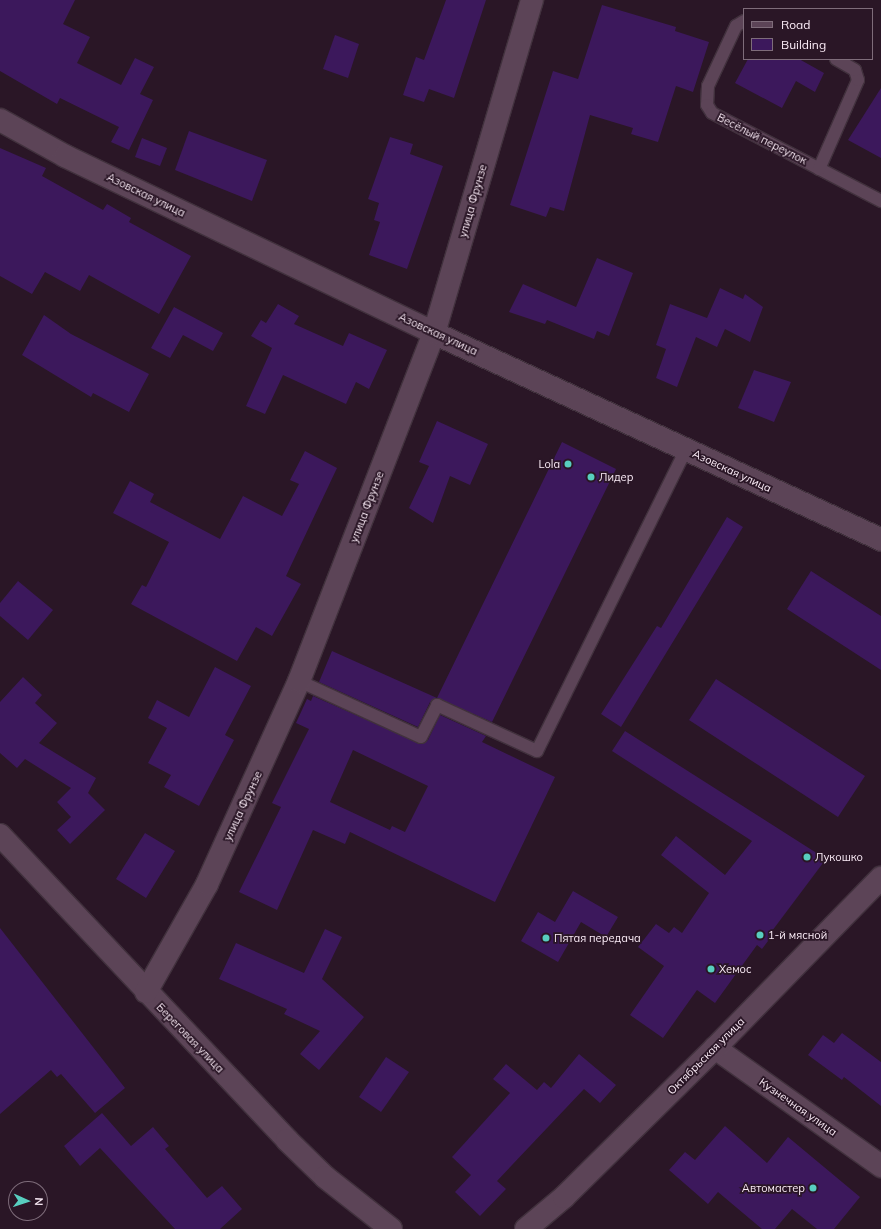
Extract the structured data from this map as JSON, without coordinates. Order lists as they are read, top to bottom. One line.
{"streets":{"street":["Азовская улица","улица Фрунзе","Береговая улица","Октябрьская улица","Кузнечная улица"],"lane":["Весёлый переулок"]},"crossings":[["Азовская улица","улица Фрунзе"],["улица Фрунзе","Береговая улица"],["Октябрьская улица","Кузнечная улица"]],"places":["Lola","Лидер","Лукошко","1-й мясной","Пятая передача","Хемос","Автомастер"],"legend":["Road","Building"],"north":"right"}
